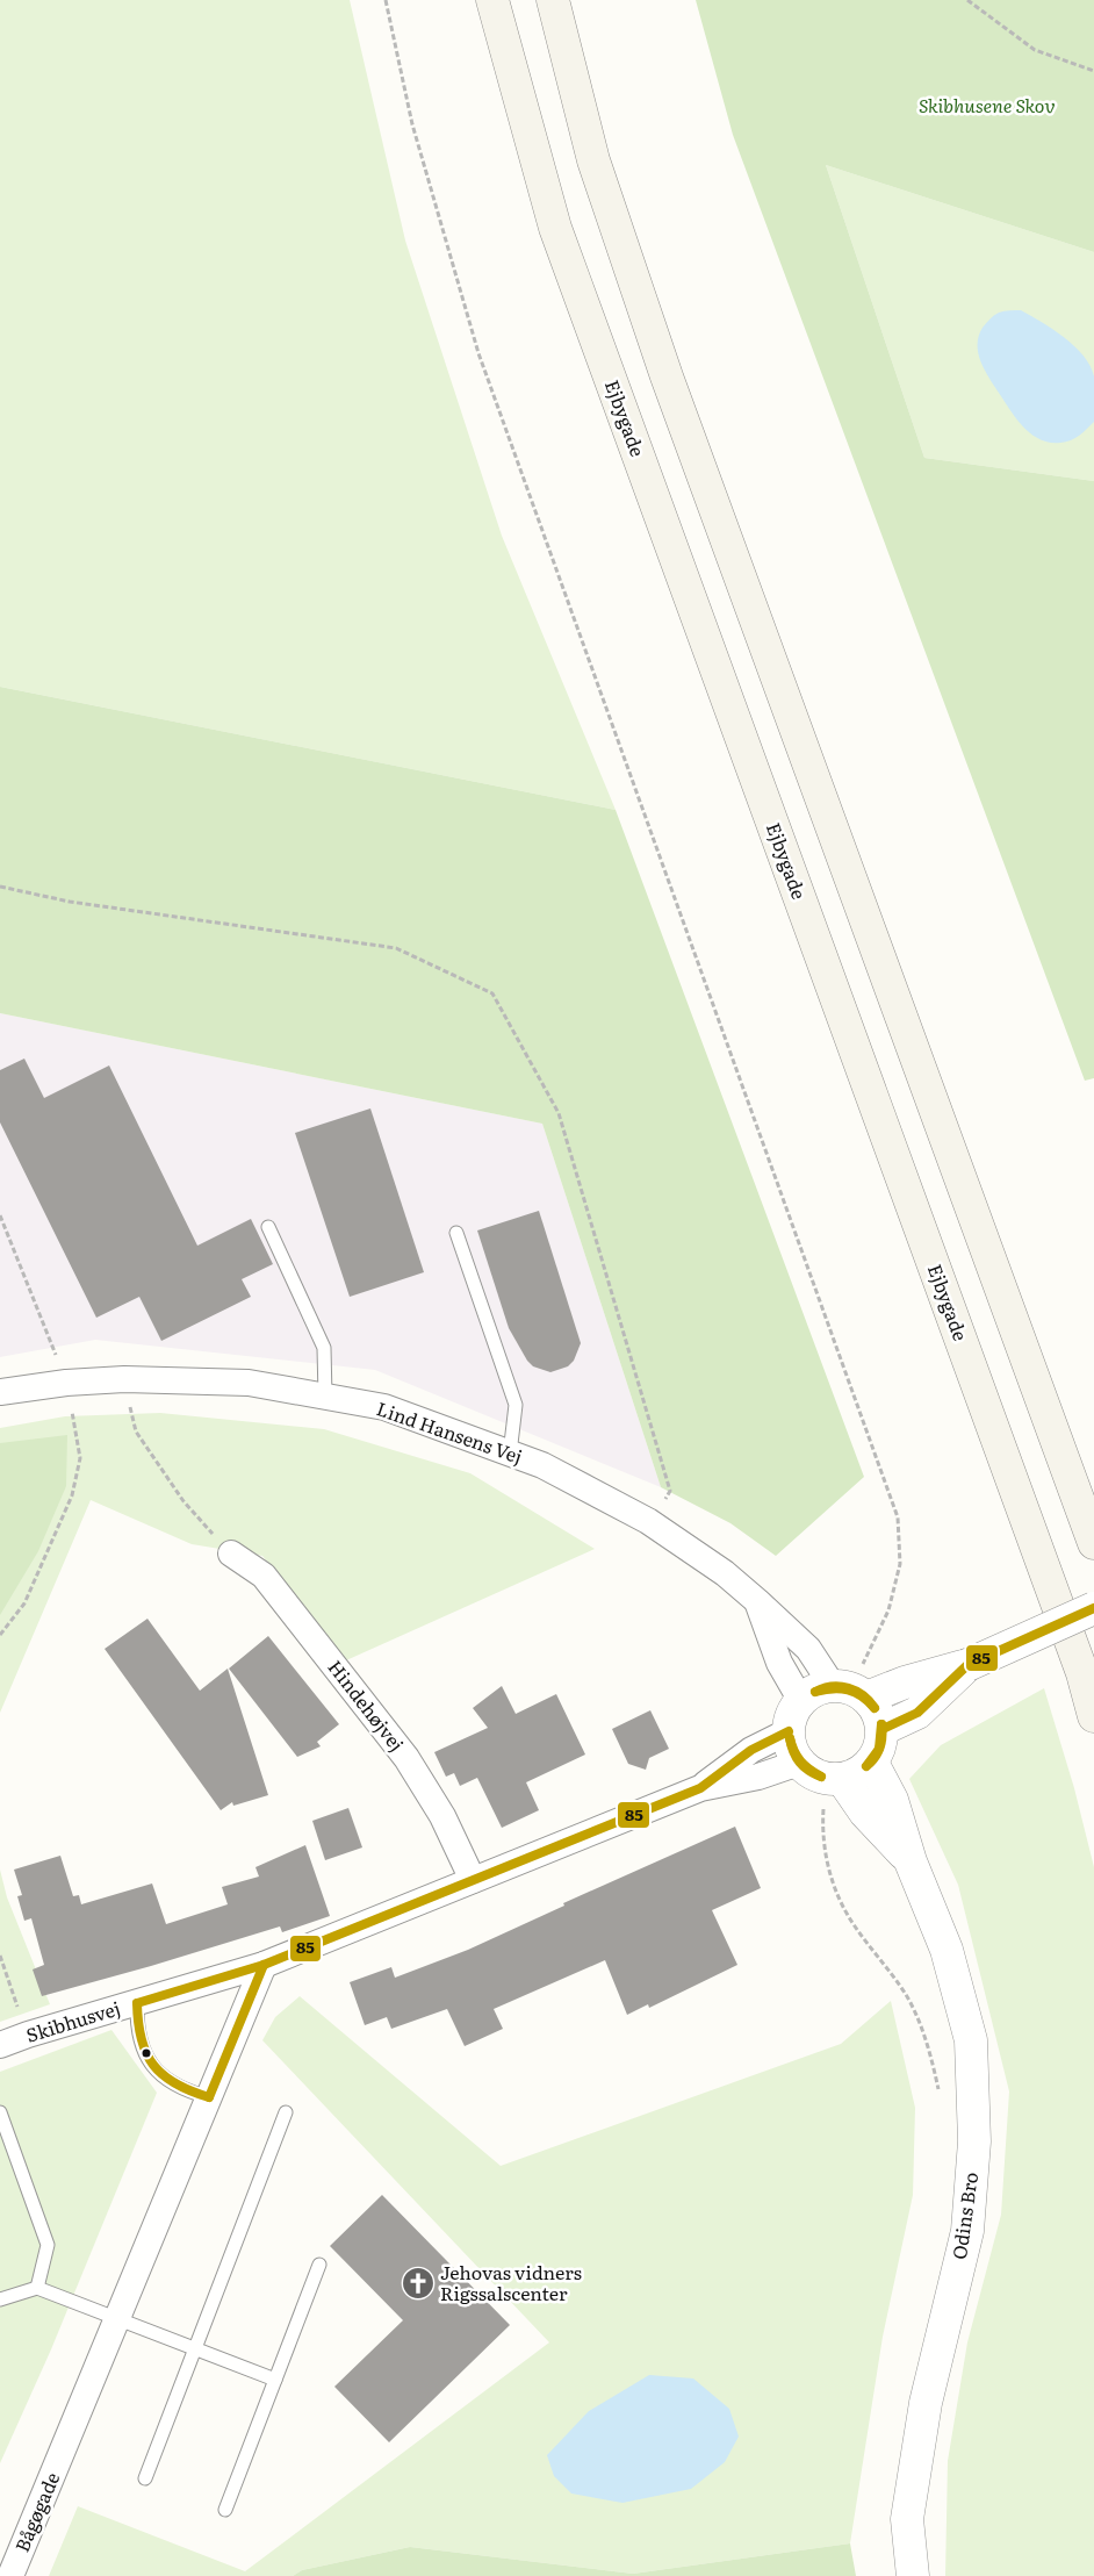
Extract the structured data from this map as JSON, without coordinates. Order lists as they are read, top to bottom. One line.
{"streets":{"main road":["Ejbygade"],"street":["Lind Hansens Vej","Hindehøjvej","Skibhusvej","Odins Bro","Bågøgade"]},"crossings":[["Lind Hansens Vej","Skibhusvej"],["Lind Hansens Vej","Odins Bro"],["Hindehøjvej","Skibhusvej"],["Skibhusvej","Odins Bro"],["Skibhusvej","Bågøgade"]],"parks":["Skibhusene Skov"],"places":{"church":["Jehovas vidners Rigssalscenter"]},"lines":["transit line 85"]}
